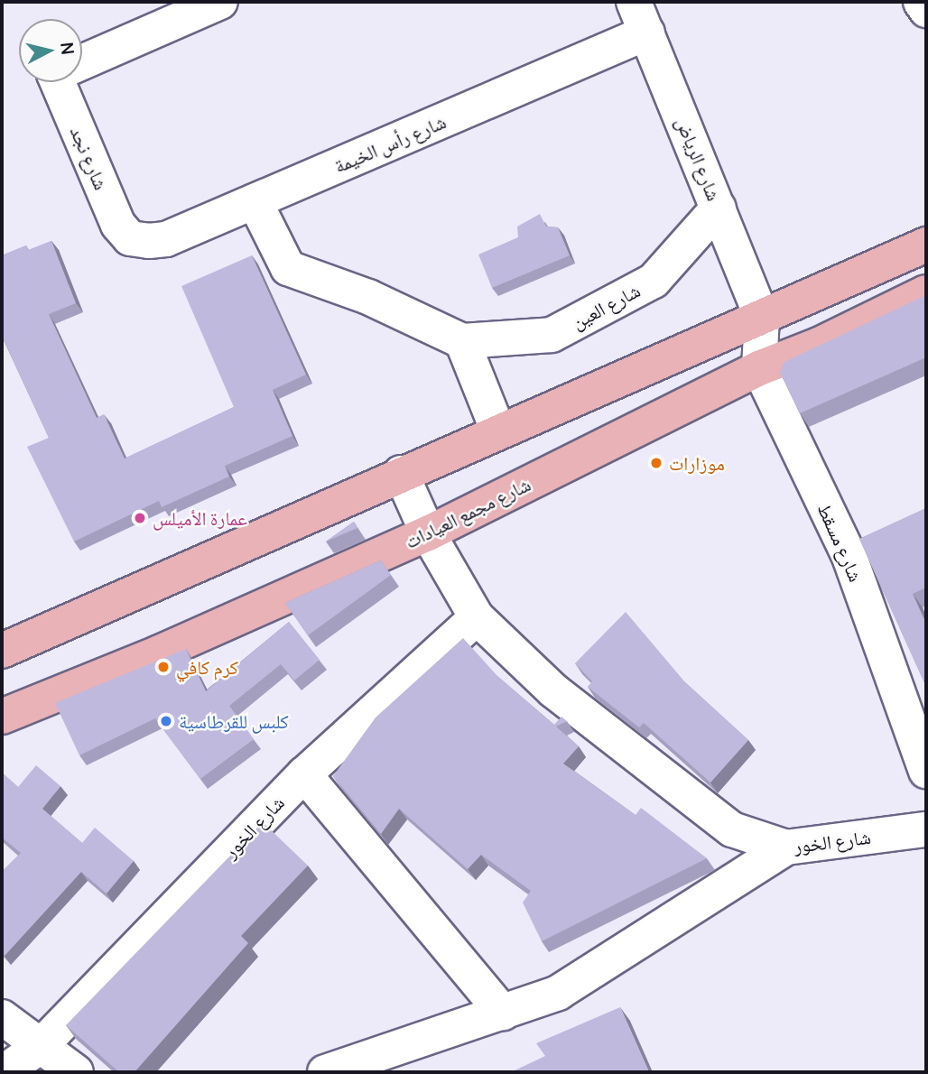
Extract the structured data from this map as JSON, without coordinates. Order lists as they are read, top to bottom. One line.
{"streets":{"main road":["شارع مجمع العيادات"],"street":["شارع رأس الخيمة","شارع نجد","شارع الرياض","شارع العين","شارع مسقط","شارع الخور"]},"crossings":[["شارع رأس الخيمة","شارع نجد"],["شارع رأس الخيمة","شارع الرياض"],["شارع الرياض","شارع العين"],["شارع الرياض","شارع مسقط"],["شارع مجمع العيادات","شارع مسقط"],["شارع مجمع العيادات","شارع الخور"]],"places":["موزارات","عمارة الأميلس","كرم كافي","كلبس للقرطاسية"],"north":"right"}
